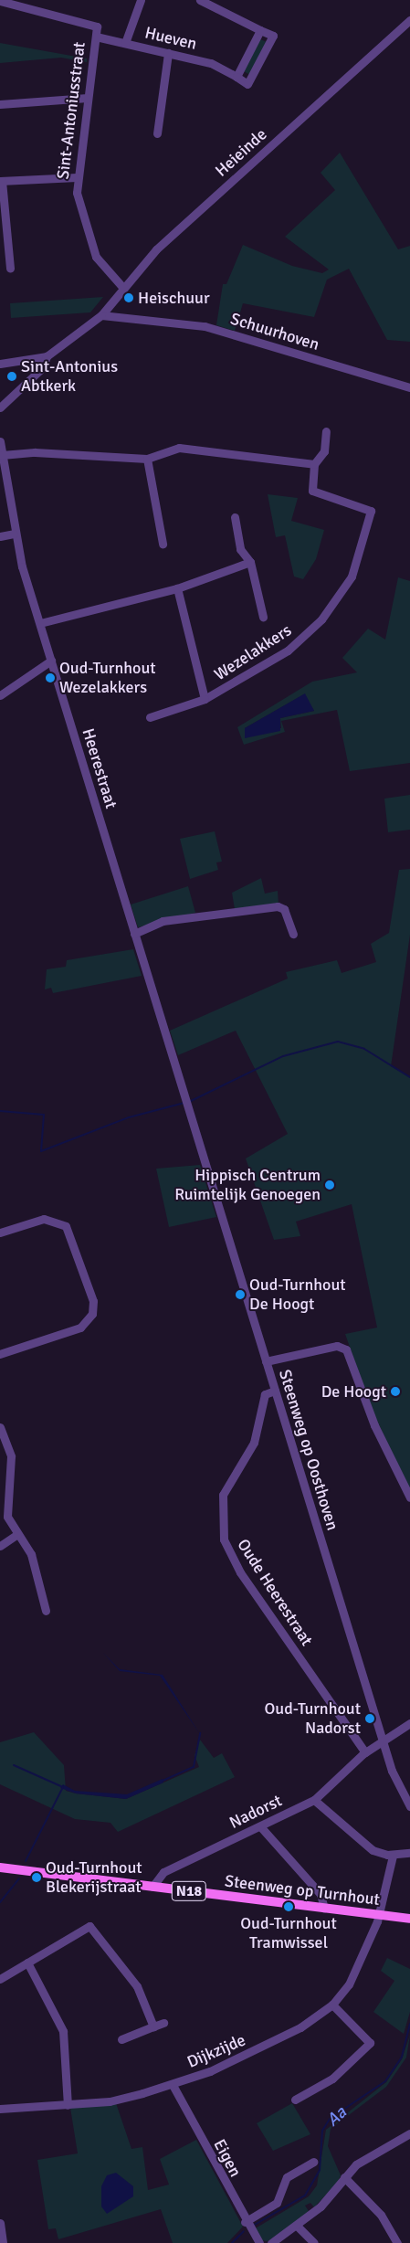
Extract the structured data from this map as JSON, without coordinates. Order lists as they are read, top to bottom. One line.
{"streets":{"main road":["Steenweg op Turnhout","N18"],"street":["Hueven","Sint-Antoniusstraat","Heieinde","Schuurhoven","Wezelakkers","Heerestraat","Steenweg op Oosthoven","Oude Heerestraat","Nadorst","Dijkzijde","Eigen"]},"crossings":[["Hueven","Sint-Antoniusstraat"],["Sint-Antoniusstraat","Heieinde"],["Heieinde","Schuurhoven"],["Heerestraat","Steenweg op Oosthoven"],["Steenweg op Oosthoven","Oude Heerestraat"],["Steenweg op Oosthoven","Nadorst"],["Oude Heerestraat","Nadorst"],["Nadorst","Steenweg op Turnhout"],["Steenweg op Turnhout","Dijkzijde"],["Dijkzijde","Eigen"]],"water":["Aa"],"places":["Heischuur","Sint-Antonius Abtkerk","Oud-Turnhout Wezelakkers","Hippisch Centrum Ruimtelijk Genoegen","Oud-Turnhout De Hoogt","De Hoogt","Oud-Turnhout Nadorst","Oud-Turnhout Blekerijstraat","Oud-Turnhout Tramwissel"]}
